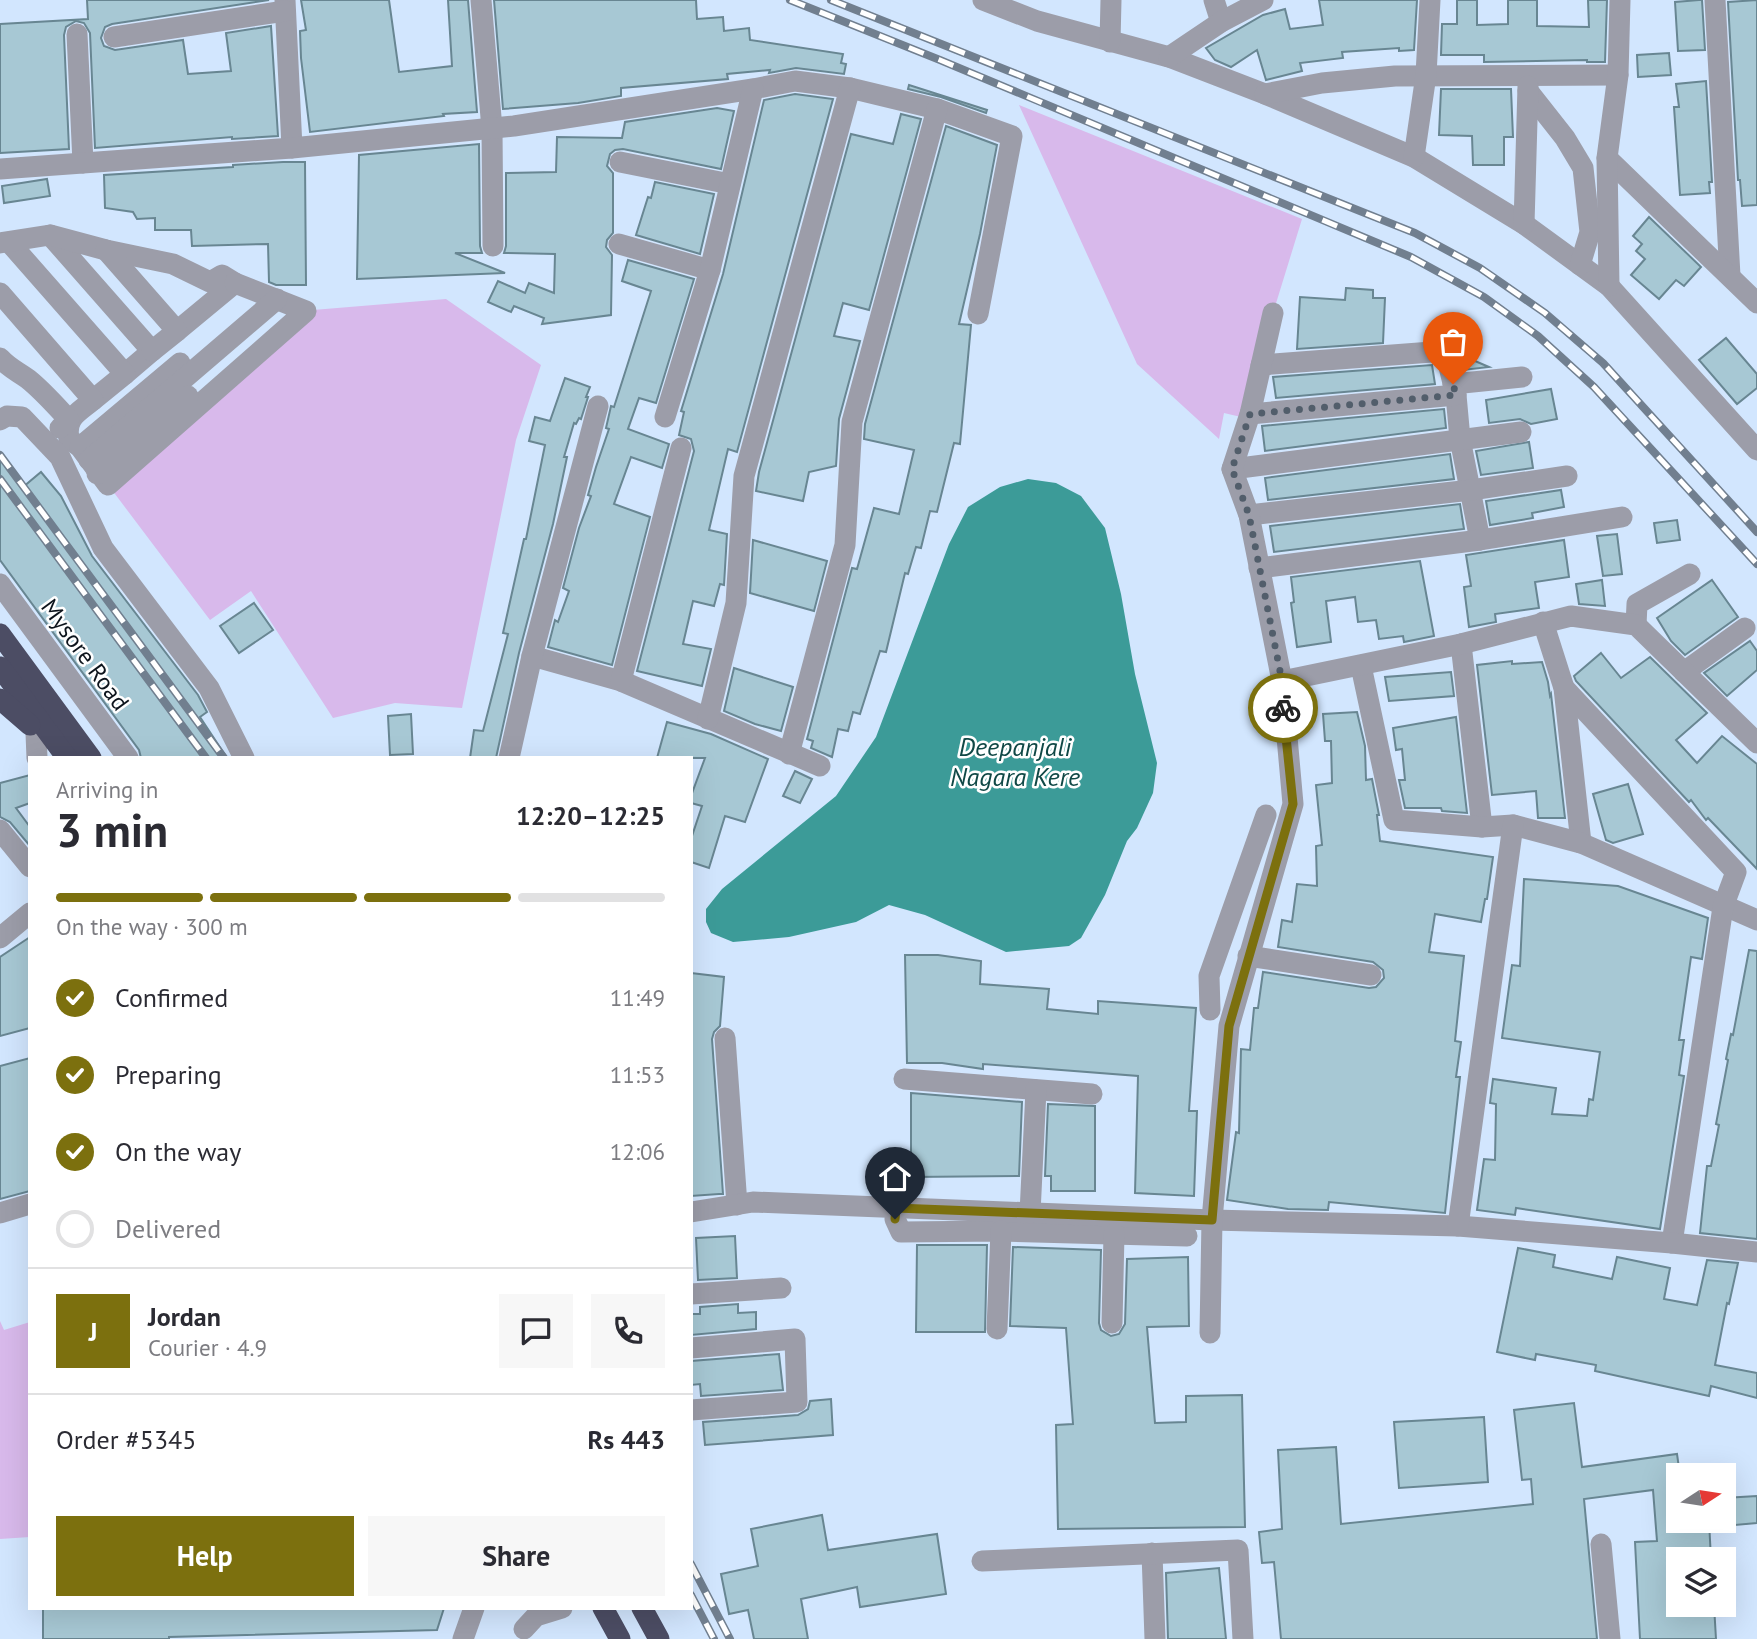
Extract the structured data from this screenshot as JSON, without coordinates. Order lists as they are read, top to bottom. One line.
{"streets":{"street":["Mysore Road"]},"water":["Deepanjali Nagara Kere"],"north":"right","page":{"heading":["3 min","Arriving in","12:20–12:25"],"panel":["Jordan","Courier · 4.9","Order #5345","Rs 443"],"bar":"On the way · 300 m","list":[["Confirmed","11:49"],["Preparing","11:53"],["On the way","12:06"],"Delivered"],"round":"J","buttons":["Help","Share"]}}
